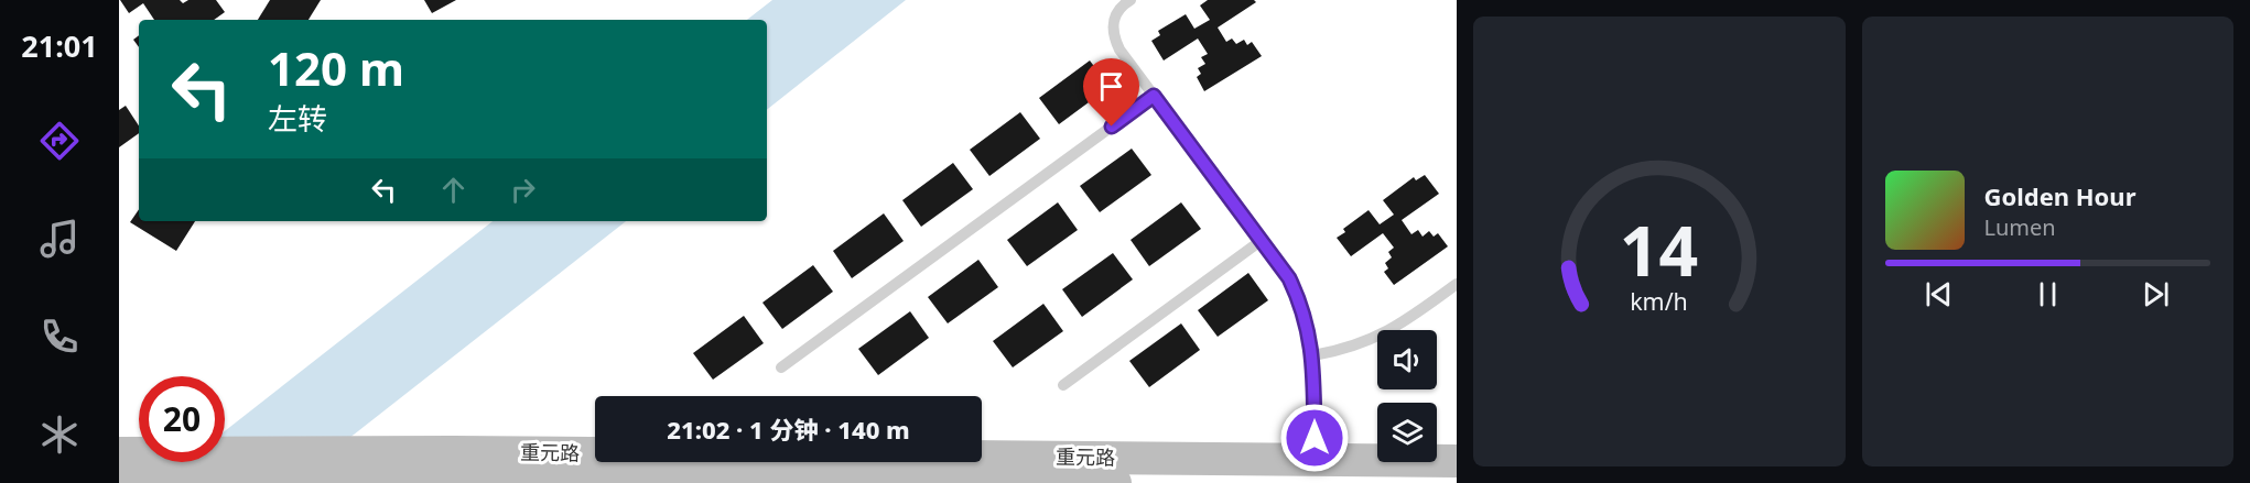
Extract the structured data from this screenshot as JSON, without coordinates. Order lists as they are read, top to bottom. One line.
{"streets":{"street":["重元路"]},"page":{"tabs":"21:01","turn":["120 m","左转"],"song":["Golden Hour","Lumen"],"limit":"20","trip":"21:02 · 1 分钟 · 140 m","gauge":["14","km/h"]}}
